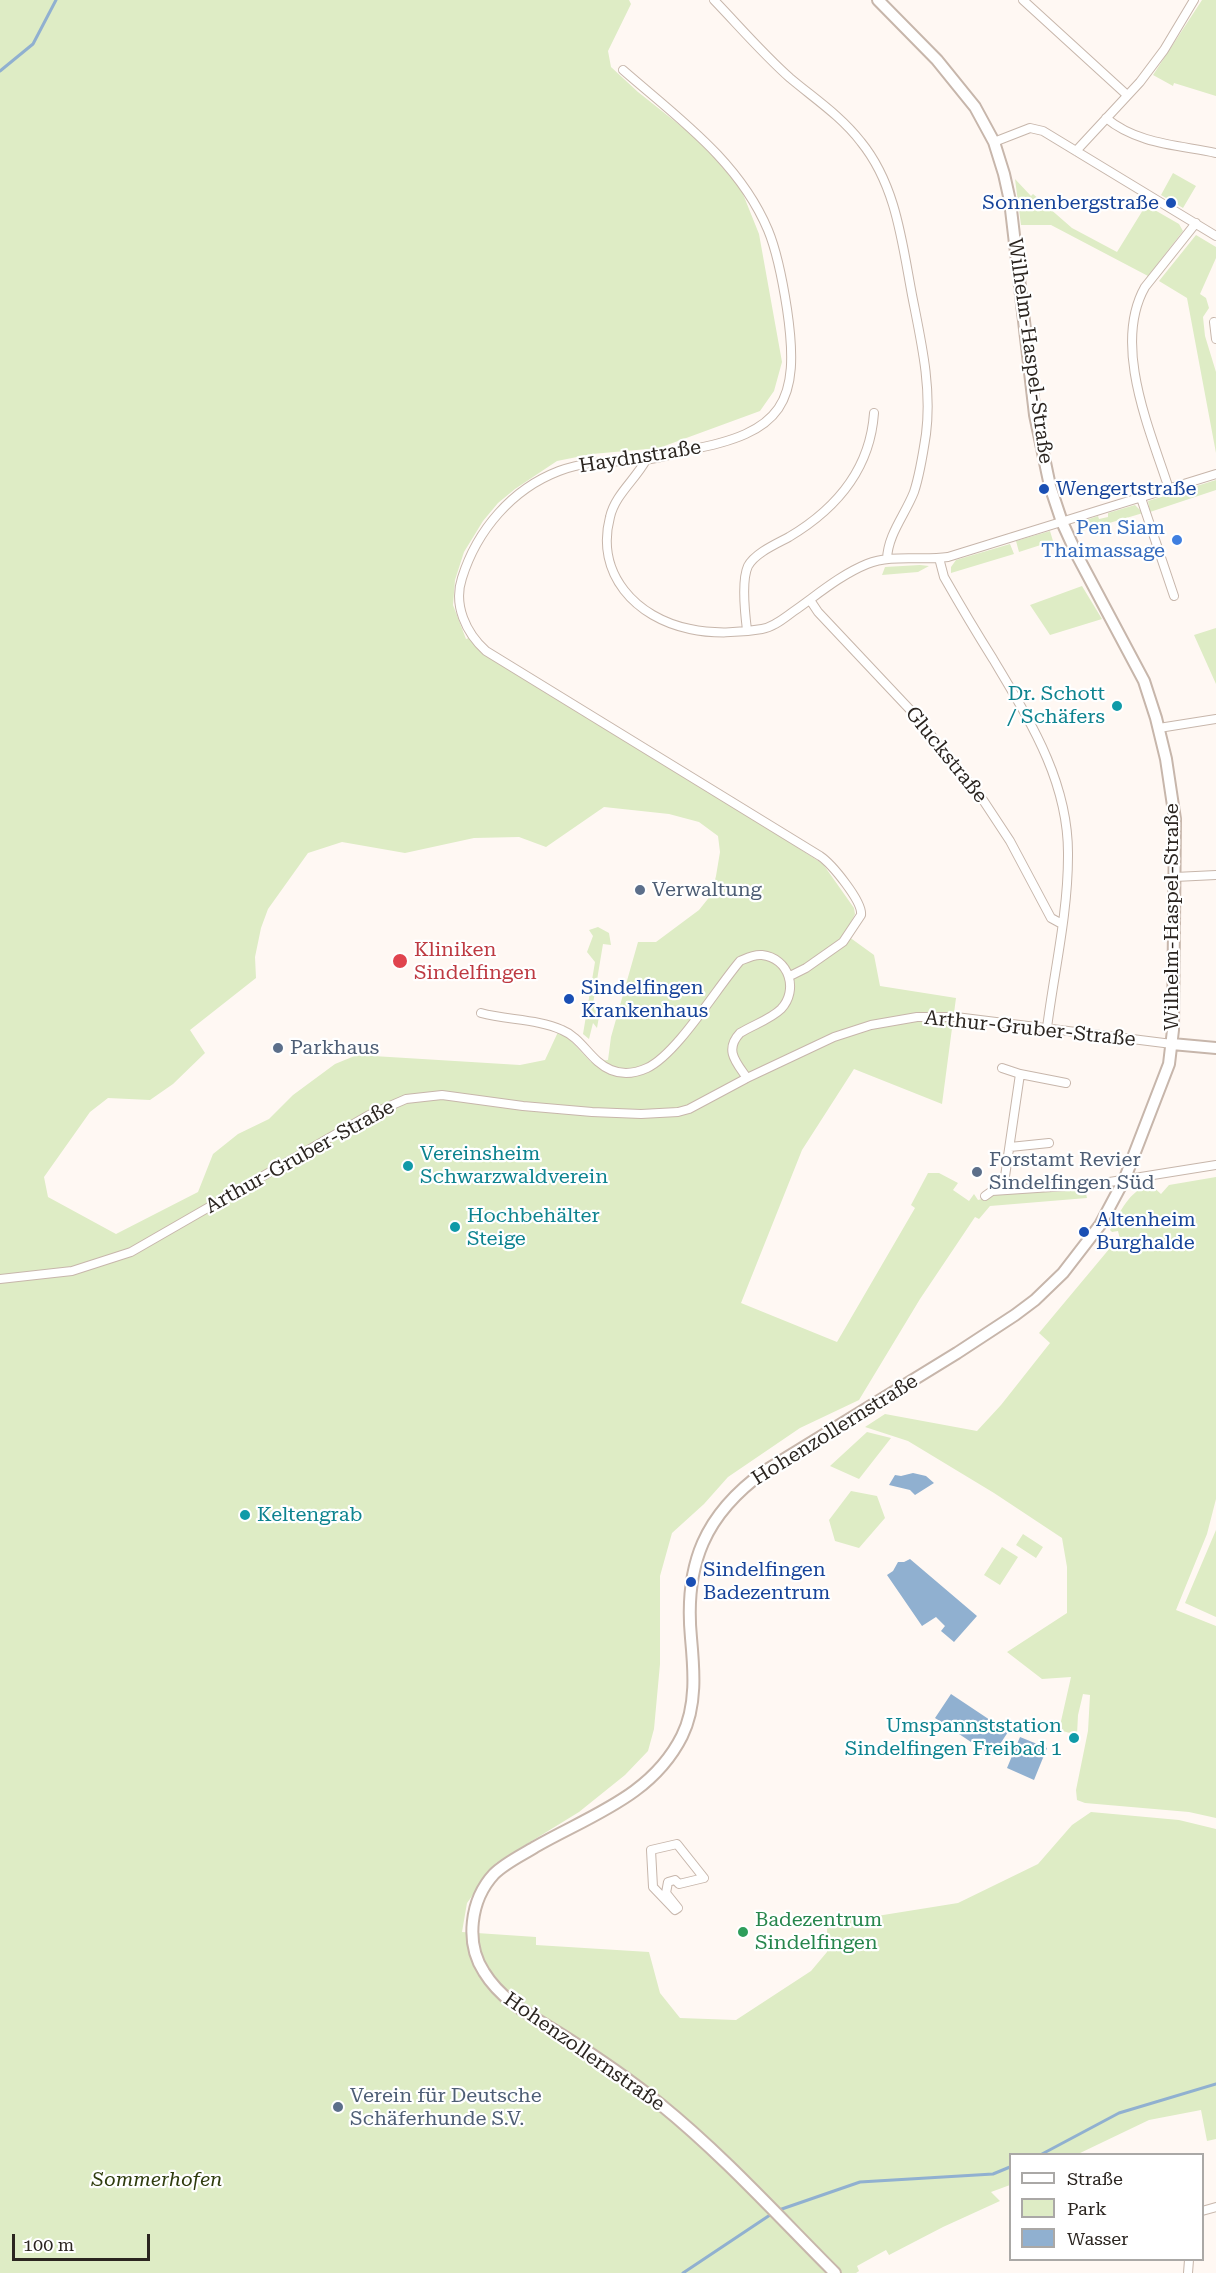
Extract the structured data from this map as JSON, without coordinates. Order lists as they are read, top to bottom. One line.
{"streets":{"street":["Wilhelm-Haspel-Straße","Haydnstraße","Gluckstraße","Arthur-Gruber-Straße","Hohenzollernstraße"]},"crossings":[["Wilhelm-Haspel-Straße","Arthur-Gruber-Straße"],["Wilhelm-Haspel-Straße","Hohenzollernstraße"],["Arthur-Gruber-Straße","Hohenzollernstraße"]],"parks":["Sommerhofen"],"places":["Sonnenbergstraße","Wengertstraße","Pen Siam Thaimassage","Dr. Schott / Schäfers","Verwaltung","Kliniken Sindelfingen","Sindelfingen Krankenhaus","Parkhaus","Vereinsheim Schwarzwaldverein","Forstamt Revier Sindelfingen Süd","Hochbehälter Steige","Altenheim Burghalde","Keltengrab","Sindelfingen Badezentrum","Umspannststation Sindelfingen Freibad 1","Badezentrum Sindelfingen","Verein für Deutsche Schäferhunde S.V."],"legend":["Straße","Park","Wasser"],"scale_bar":"100 m"}
